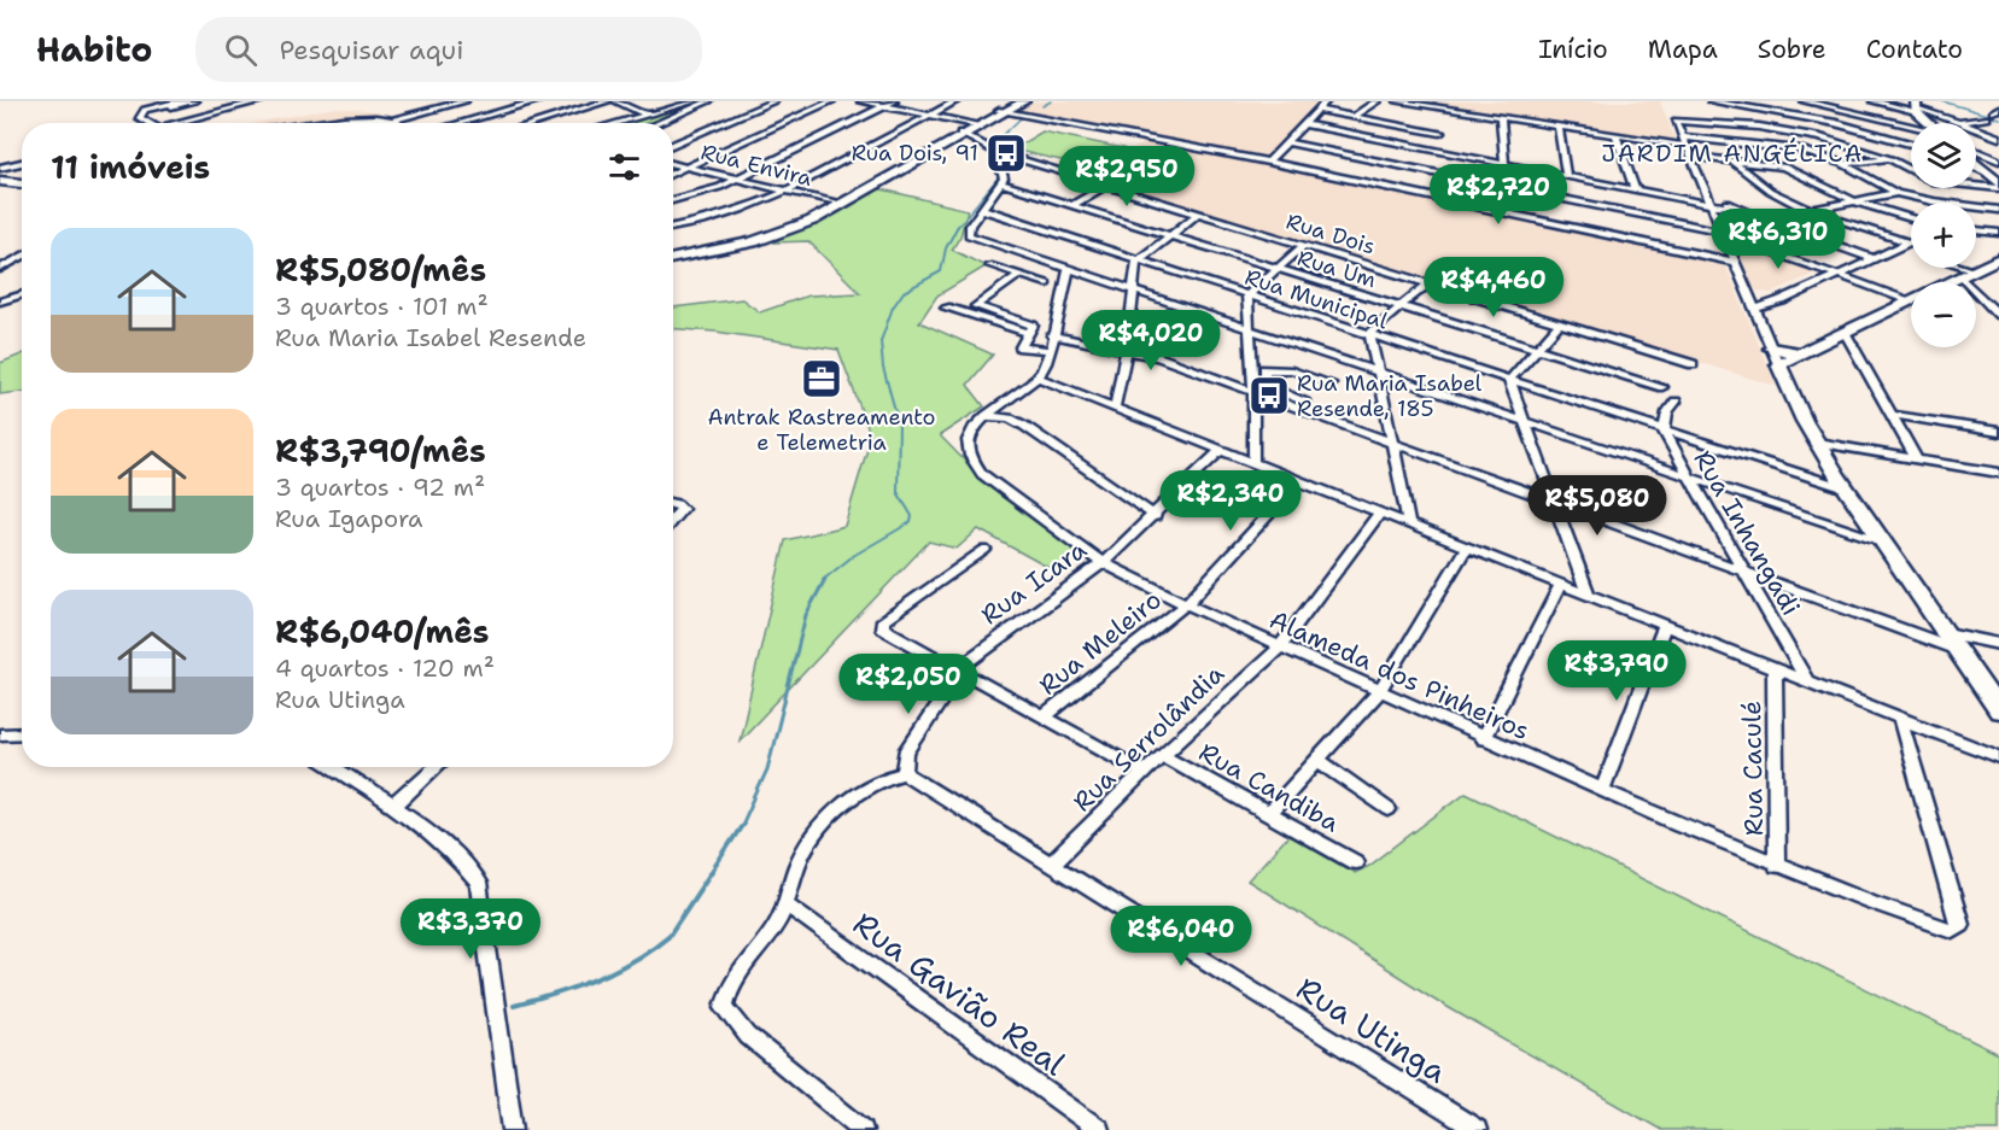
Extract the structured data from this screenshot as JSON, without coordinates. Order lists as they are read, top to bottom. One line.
{"streets":{"street":["Rua Envira","Rua Dois","Rua Um","Rua Municipal","Rua Inhangadi","Rua Icara","Rua Meleiro","Alameda dos Pinheiros","Rua Serrolândia","Rua Caculé","Rua Candiba","Rua Gavião Real","Rua Utinga"]},"crossings":[["Rua Municipal","Rua Inhangadi"],["Rua Icara","Alameda dos Pinheiros"],["Rua Icara","Rua Utinga"],["Rua Meleiro","Alameda dos Pinheiros"],["Alameda dos Pinheiros","Rua Serrolândia"],["Alameda dos Pinheiros","Rua Caculé"],["Rua Serrolândia","Rua Candiba"],["Rua Serrolândia","Rua Utinga"]],"districts":["JARDIM ANGÉLICA"],"places":{"bus stop":["Rua Dois, 91","Rua Maria Isabel Resende, 185"],"office":["Antrak Rastreamento e Telemetria"]},"page":{"header":"Habito","search":"Pesquisar aqui","nav":["Início","Mapa","Sobre","Contato"],"map_buttons":["+","−"],"heading":"11 imóveis","price":["R$2,950","R$2,720","R$6,310","R$4,460","R$4,020","R$2,340","R$5,080","R$3,790","R$2,050","R$3,370","R$6,040"],"list":[{"name":"R$5,080/mês","note":"3 quartos · 101 m² · Rua Maria Isabel Resende"},{"name":"R$3,790/mês","note":"3 quartos · 92 m² · Rua Igapora"},{"name":"R$6,040/mês","note":"4 quartos · 120 m² · Rua Utinga"}]}}
